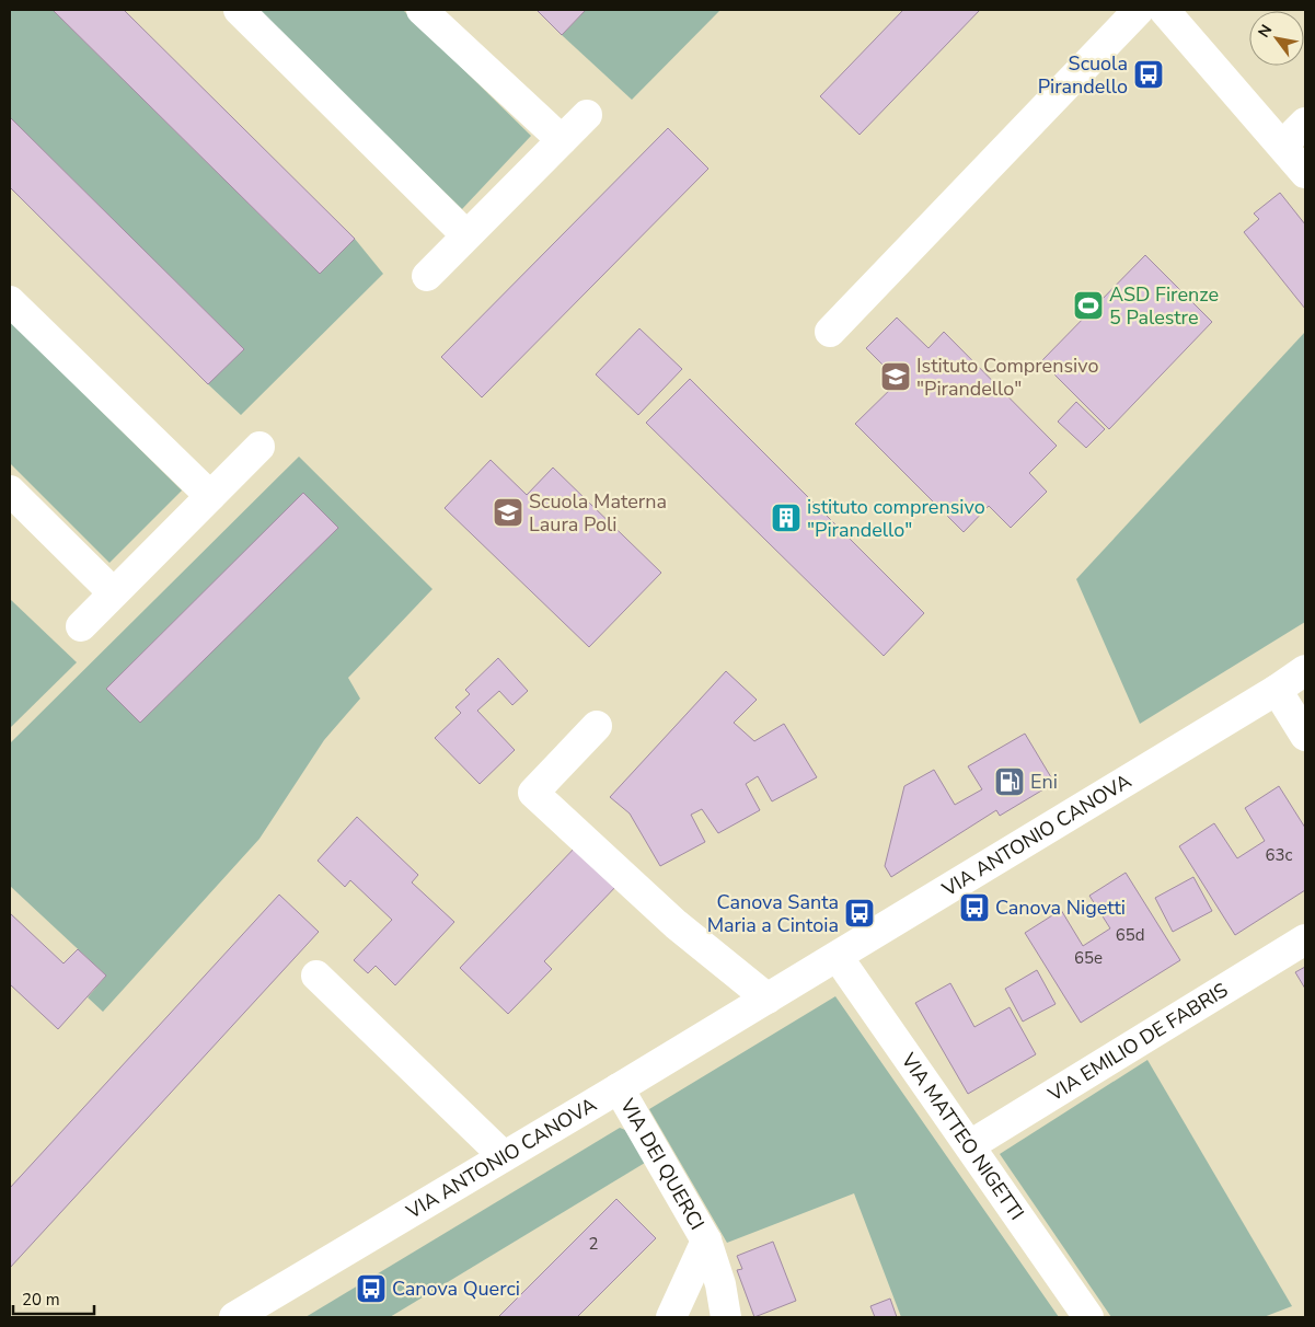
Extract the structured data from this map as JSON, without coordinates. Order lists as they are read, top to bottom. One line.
{"streets":{"street":["VIA ANTONIO CANOVA","VIA EMILIO DE FABRIS","VIA MATTEO NIGETTI","VIA DEI QUERCI"]},"crossings":[["VIA ANTONIO CANOVA","VIA MATTEO NIGETTI"],["VIA ANTONIO CANOVA","VIA DEI QUERCI"],["VIA EMILIO DE FABRIS","VIA MATTEO NIGETTI"]],"places":{"bus stop":["Scuola Pirandello","Canova Nigetti","Canova Santa Maria a Cintoia","Canova Querci"],"sports":["ASD Firenze 5 Palestre"],"school or university":["Istituto Comprensivo \"Pirandello\"","Scuola Materna Laura Poli"],"building":["istituto comprensivo \"Pirandello\""],"fuel station":["Eni"]},"house_numbers":["63c","65d","65e","2"],"scale_bar":"20 m","north":"top left"}
